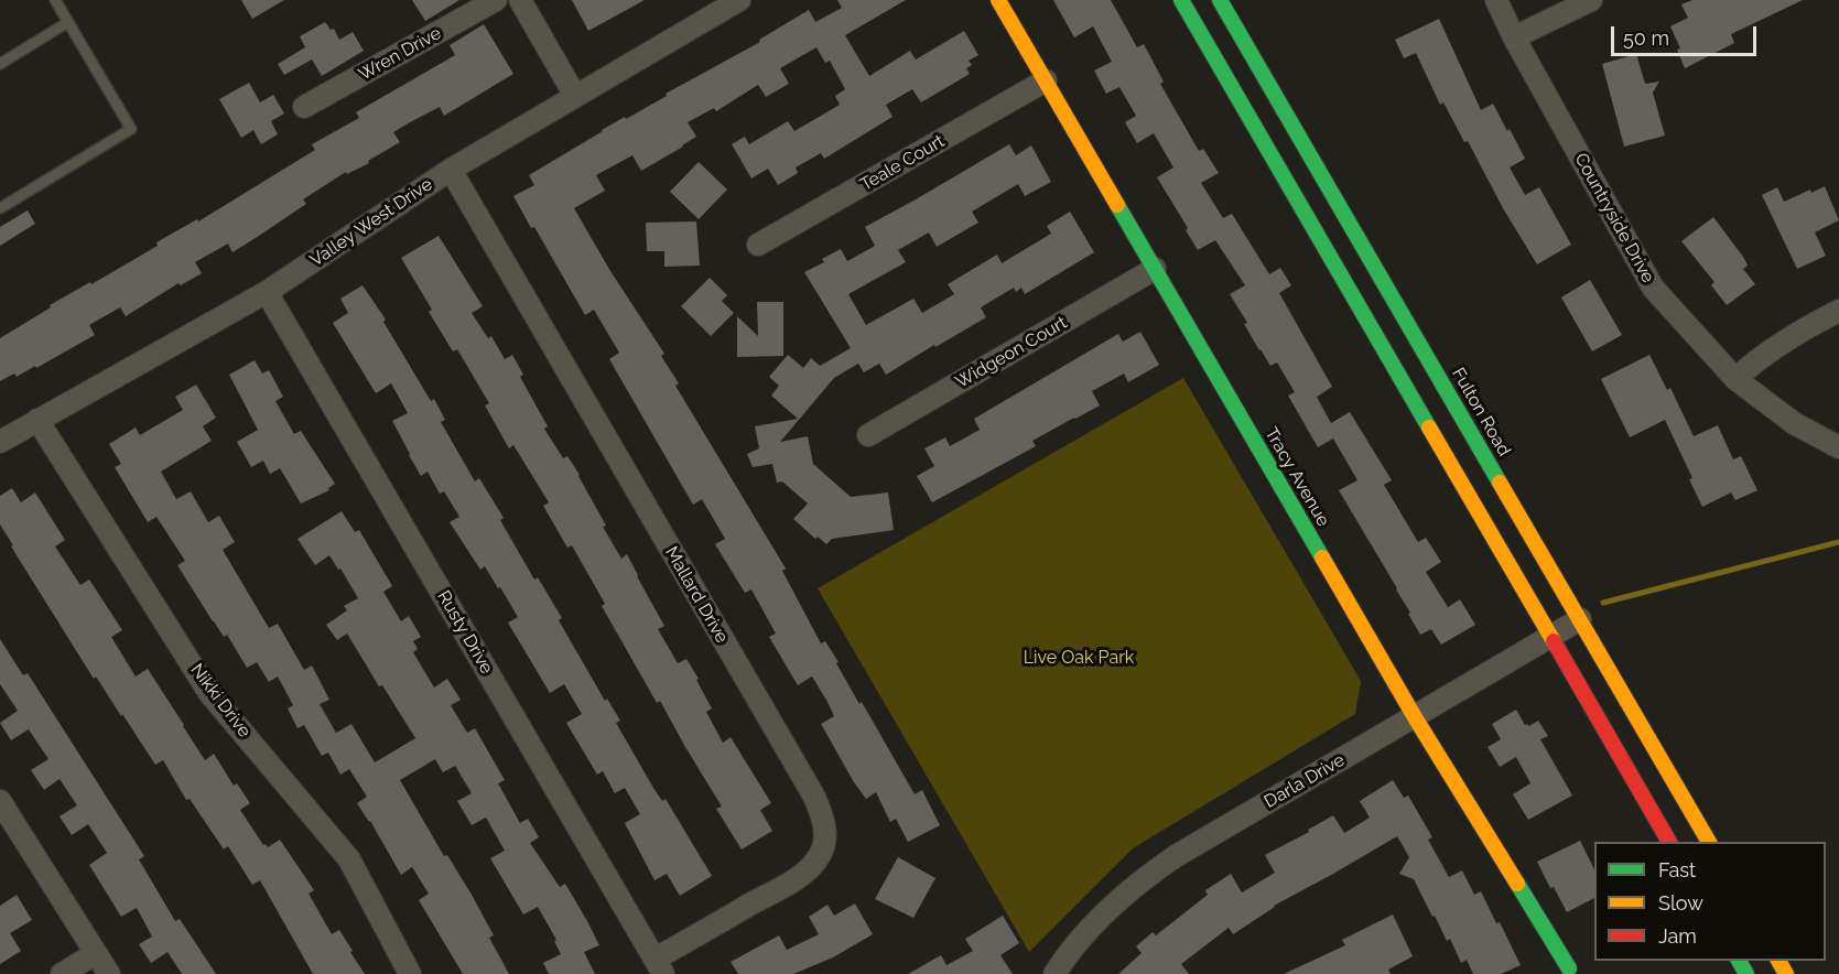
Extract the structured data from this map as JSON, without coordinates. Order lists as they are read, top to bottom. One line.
{"streets":{"main road":["Fulton Road","Tracy Avenue"],"street":["Wren Drive","Teale Court","Countryside Drive","Valley West Drive","Widgeon Court","Mallard Drive","Rusty Drive","Nikki Drive","Darla Drive"]},"crossings":[["Teale Court","Tracy Avenue"],["Valley West Drive","Mallard Drive"],["Valley West Drive","Rusty Drive"],["Valley West Drive","Nikki Drive"],["Widgeon Court","Tracy Avenue"],["Fulton Road","Darla Drive"],["Tracy Avenue","Darla Drive"],["Mallard Drive","Rusty Drive"]],"parks":["Live Oak Park"],"legend":["Fast","Slow","Jam"],"scale_bar":"50 m"}
